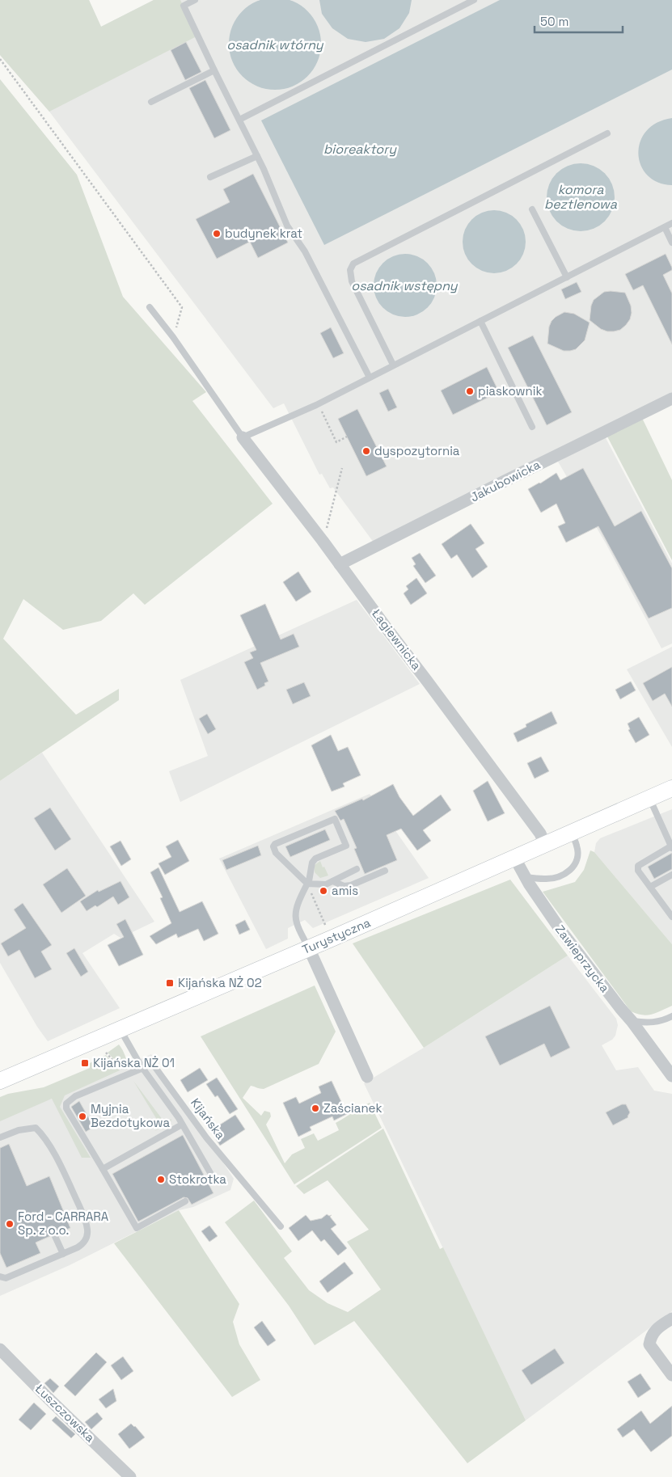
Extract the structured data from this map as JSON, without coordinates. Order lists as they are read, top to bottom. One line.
{"streets":{"main road":["Turystyczna"],"street":["Jakubowicka","Łagiewnicka","Zawieprzycka","Łuszczowska"],"lane":["Kijańska"]},"crossings":[["Jakubowicka","Łagiewnicka"],["Łagiewnicka","Turystyczna"],["Turystyczna","Zawieprzycka"]],"water":["osadnik wtórny","bioreaktory","komora beztlenowa","osadnik wstępny"],"places":{"other":["budynek krat","piaskownik","dyspozytornia","amis","Zaścianek","Myjnia Bezdotykowa","Stokrotka","Ford - CARRARA Sp. z o.o."],"transit":["Kijańska NŻ 02","Kijańska NŻ 01"]},"scale_bar":"50 m"}
